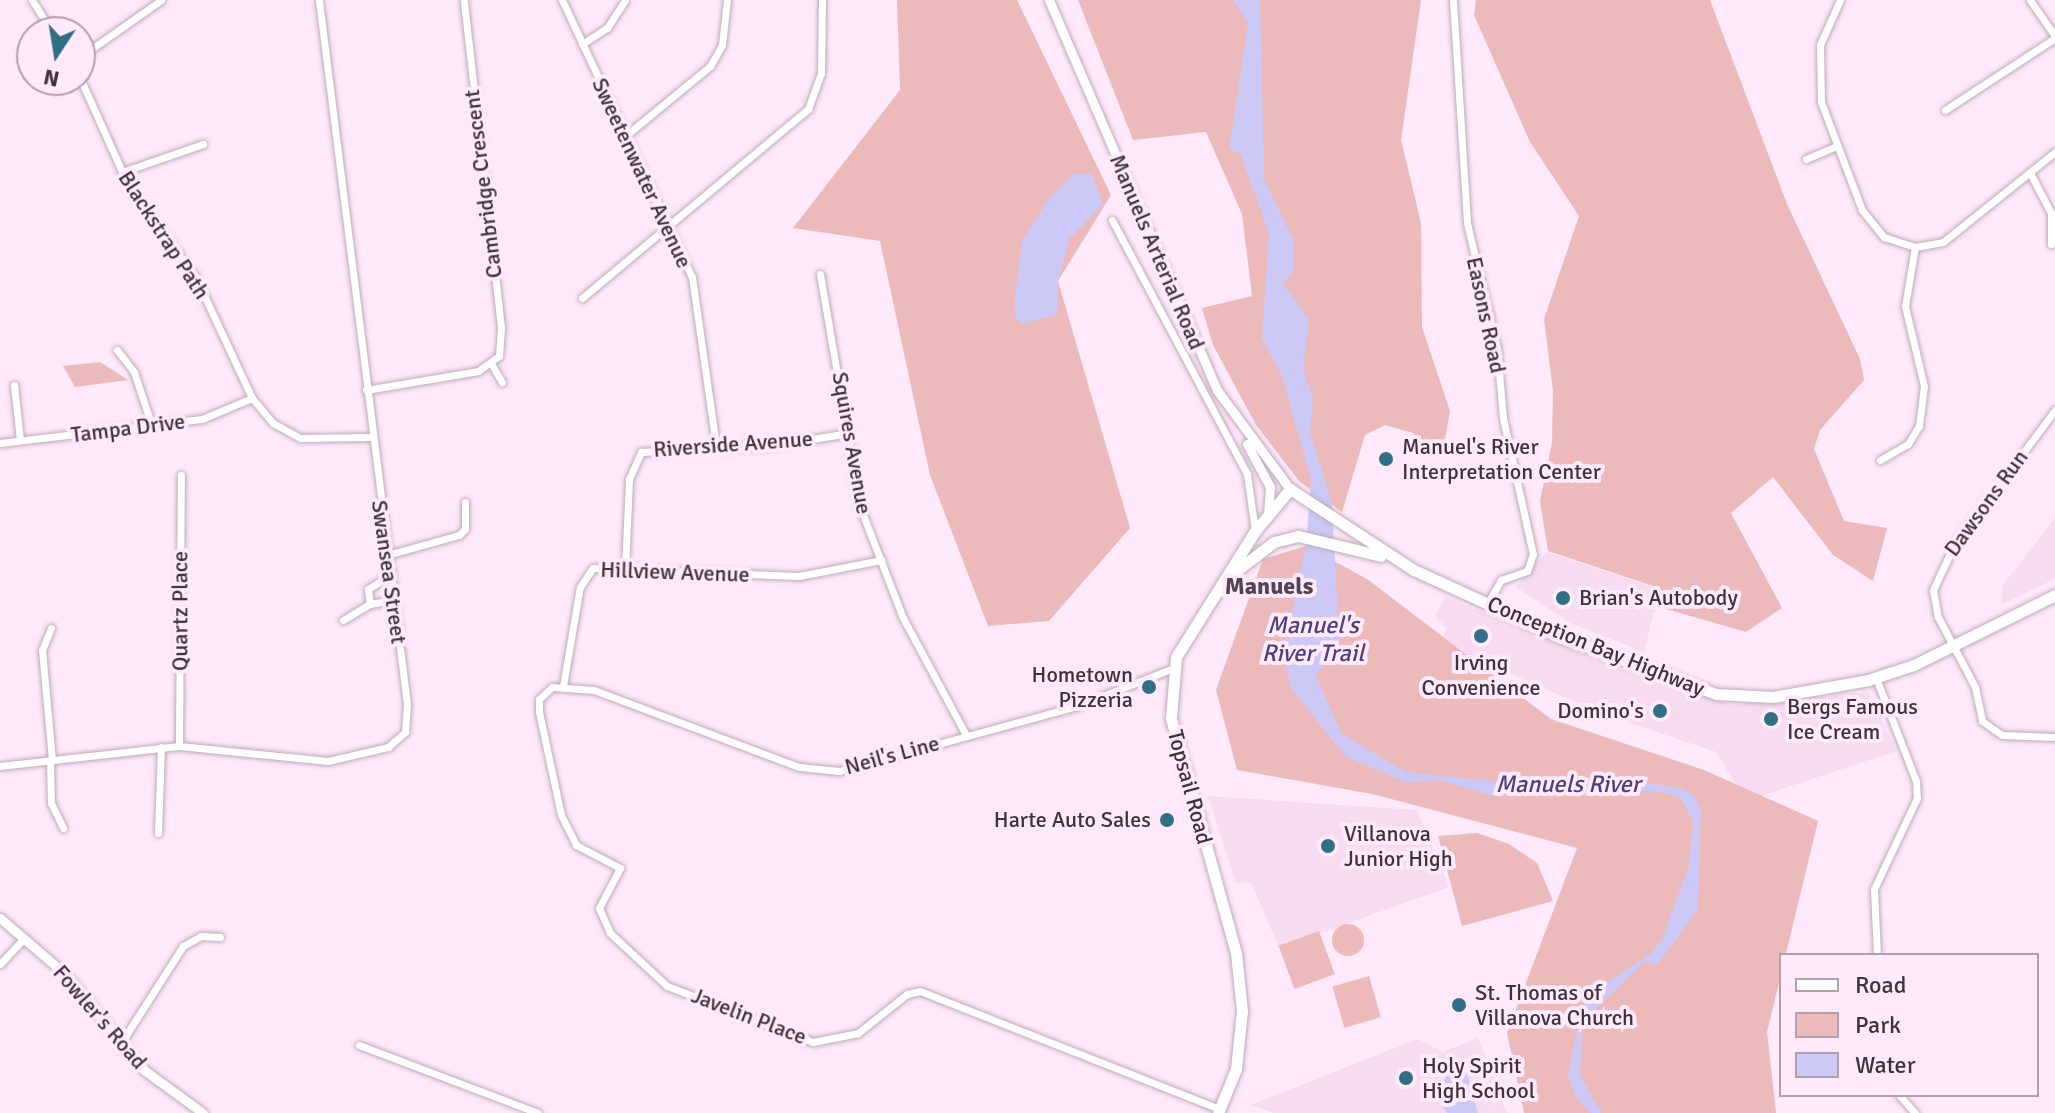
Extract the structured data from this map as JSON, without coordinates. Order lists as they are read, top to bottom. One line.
{"streets":{"main road":["Manuels Arterial Road","Conception Bay Highway","Topsail Road","Fowler's Road"],"street":["Sweetenwater Avenue","Cambridge Crescent","Blackstrap Path","Easons Road","Tampa Drive","Squires Avenue","Riverside Avenue","Dawsons Run","Swansea Street","Hillview Avenue","Quartz Place","Neil's Line","Javelin Place"]},"crossings":[["Sweetenwater Avenue","Riverside Avenue"],["Blackstrap Path","Tampa Drive"],["Blackstrap Path","Swansea Street"],["Manuels Arterial Road","Conception Bay Highway"],["Manuels Arterial Road","Topsail Road"],["Easons Road","Conception Bay Highway"],["Squires Avenue","Riverside Avenue"],["Squires Avenue","Hillview Avenue"],["Squires Avenue","Neil's Line"],["Riverside Avenue","Hillview Avenue"],["Dawsons Run","Conception Bay Highway"],["Swansea Street","Quartz Place"],["Hillview Avenue","Neil's Line"],["Hillview Avenue","Javelin Place"],["Conception Bay Highway","Topsail Road"],["Neil's Line","Topsail Road"],["Neil's Line","Javelin Place"],["Topsail Road","Javelin Place"]],"districts":["Manuels"],"water":["Manuel's River Trail","Manuels River"],"places":["Manuel's River Interpretation Center","Brian's Autobody","Irving Convenience","Hometown Pizzeria","Domino's","Bergs Famous Ice Cream","Harte Auto Sales","Villanova Junior High","St. Thomas of Villanova Church","Holy Spirit High School"],"legend":["Road","Park","Water"],"north":"bottom"}
